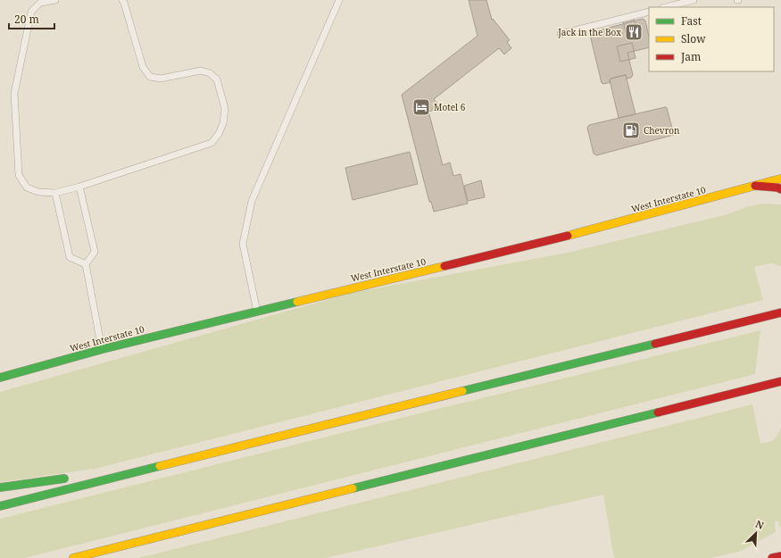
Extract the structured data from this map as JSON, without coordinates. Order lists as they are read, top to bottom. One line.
{"streets":{"main road":["West Interstate 10"]},"places":{"restaurant":["Jack in the Box"],"hotel":["Motel 6"],"fuel station":["Chevron"]},"legend":["Fast","Slow","Jam"],"scale_bar":"20 m","north":"top right"}
